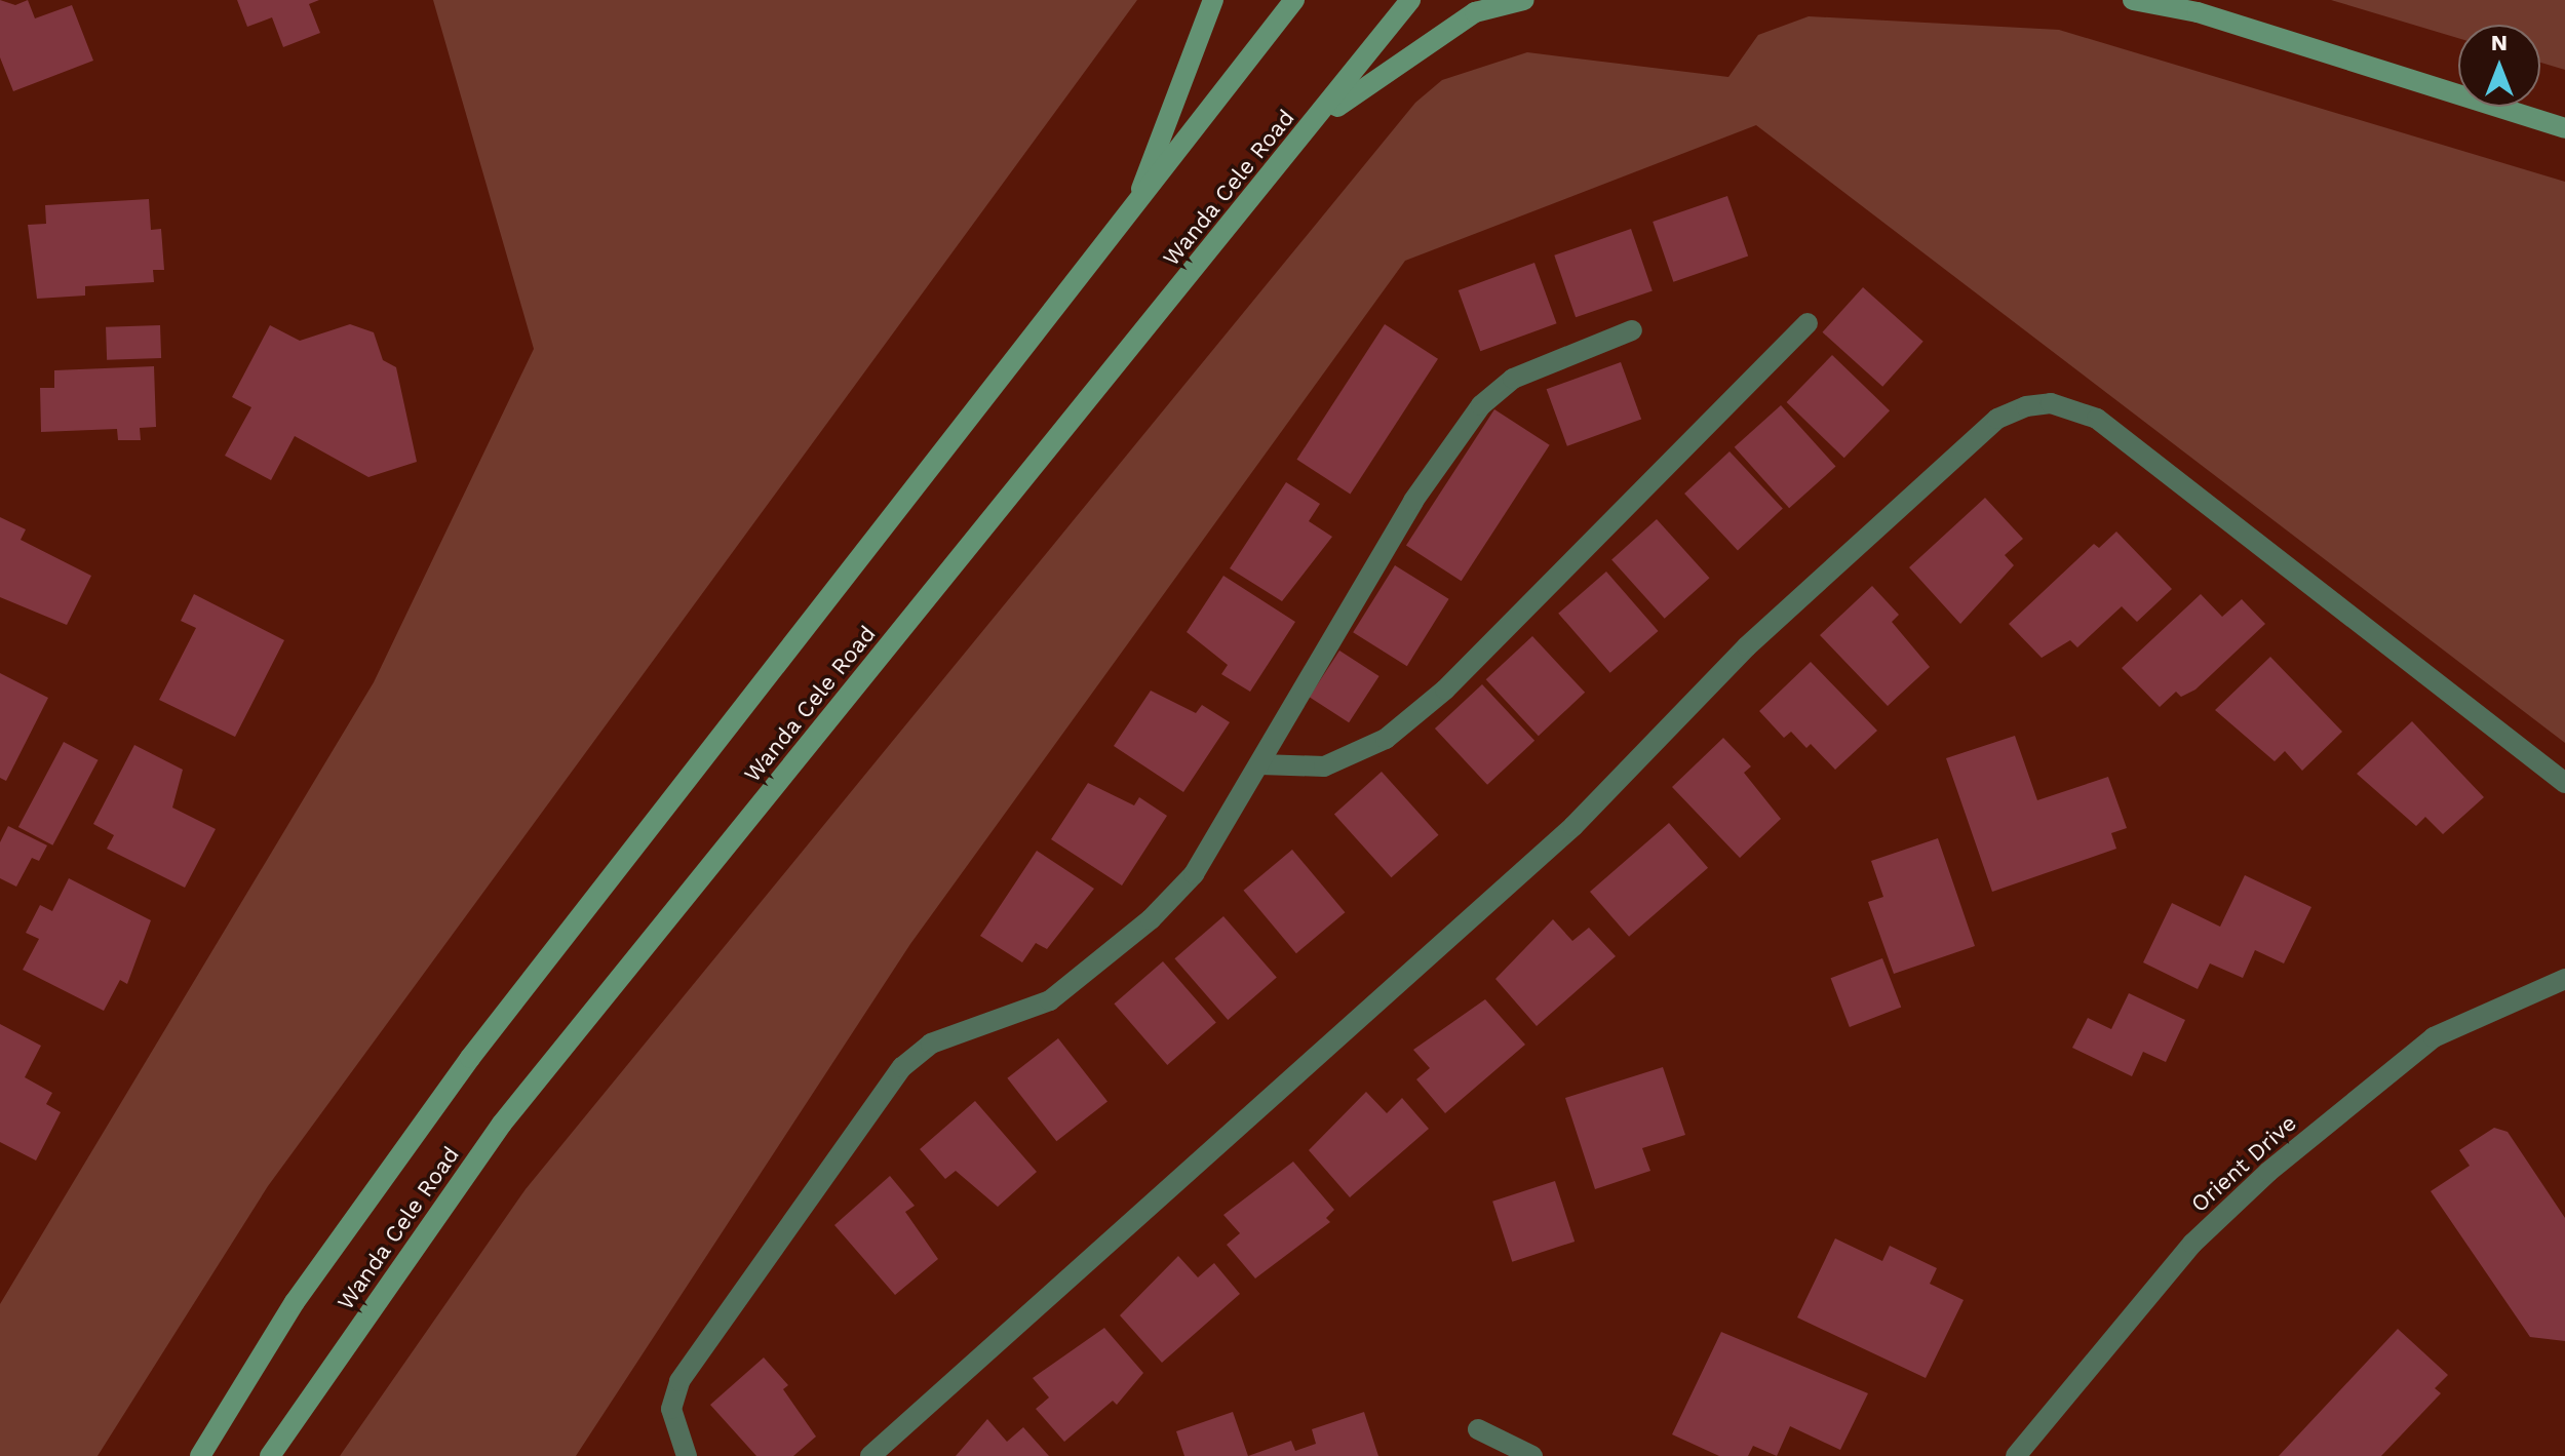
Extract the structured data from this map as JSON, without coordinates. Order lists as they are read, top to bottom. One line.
{"streets":{"street":["Wanda Cele Road","Orient Drive"]},"north":"top"}
